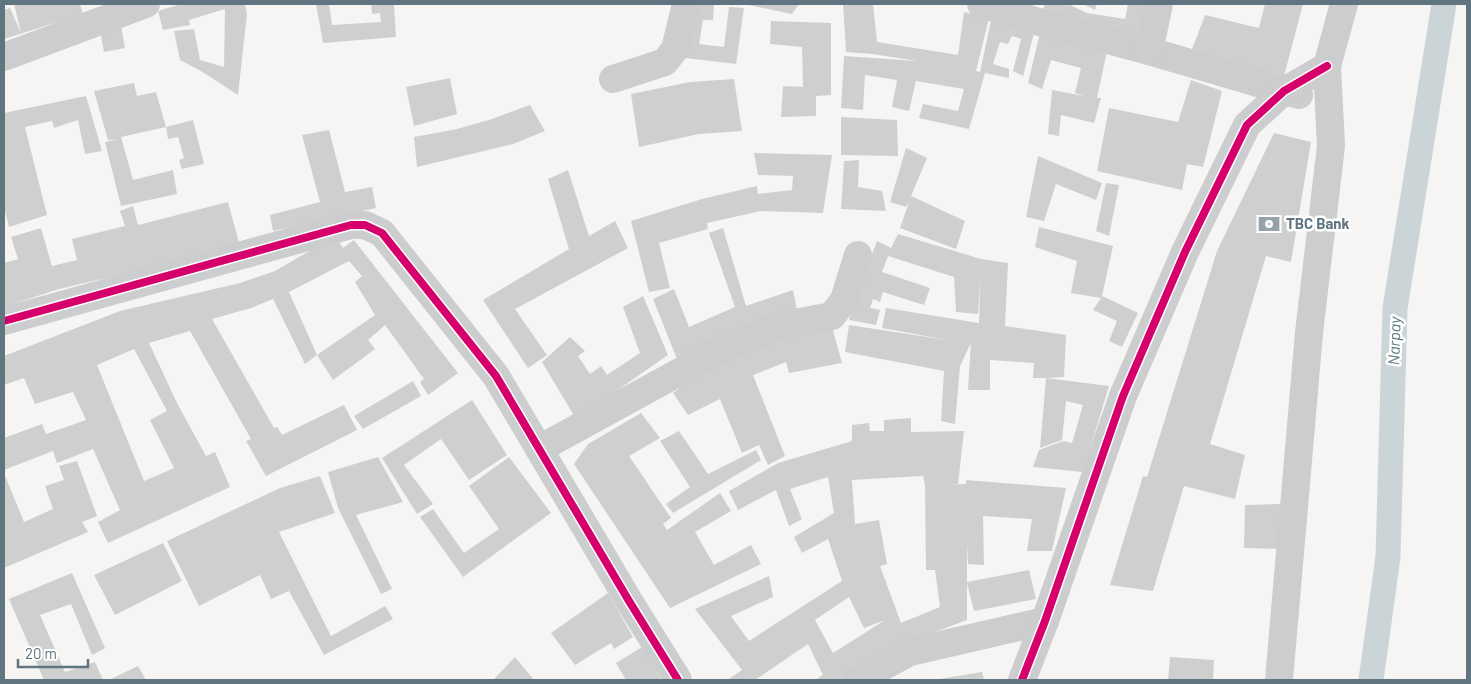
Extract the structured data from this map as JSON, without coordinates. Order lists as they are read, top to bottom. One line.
{"water":["Narpay"],"places":{"bank":["TBC Bank"]},"scale_bar":"20 m"}
